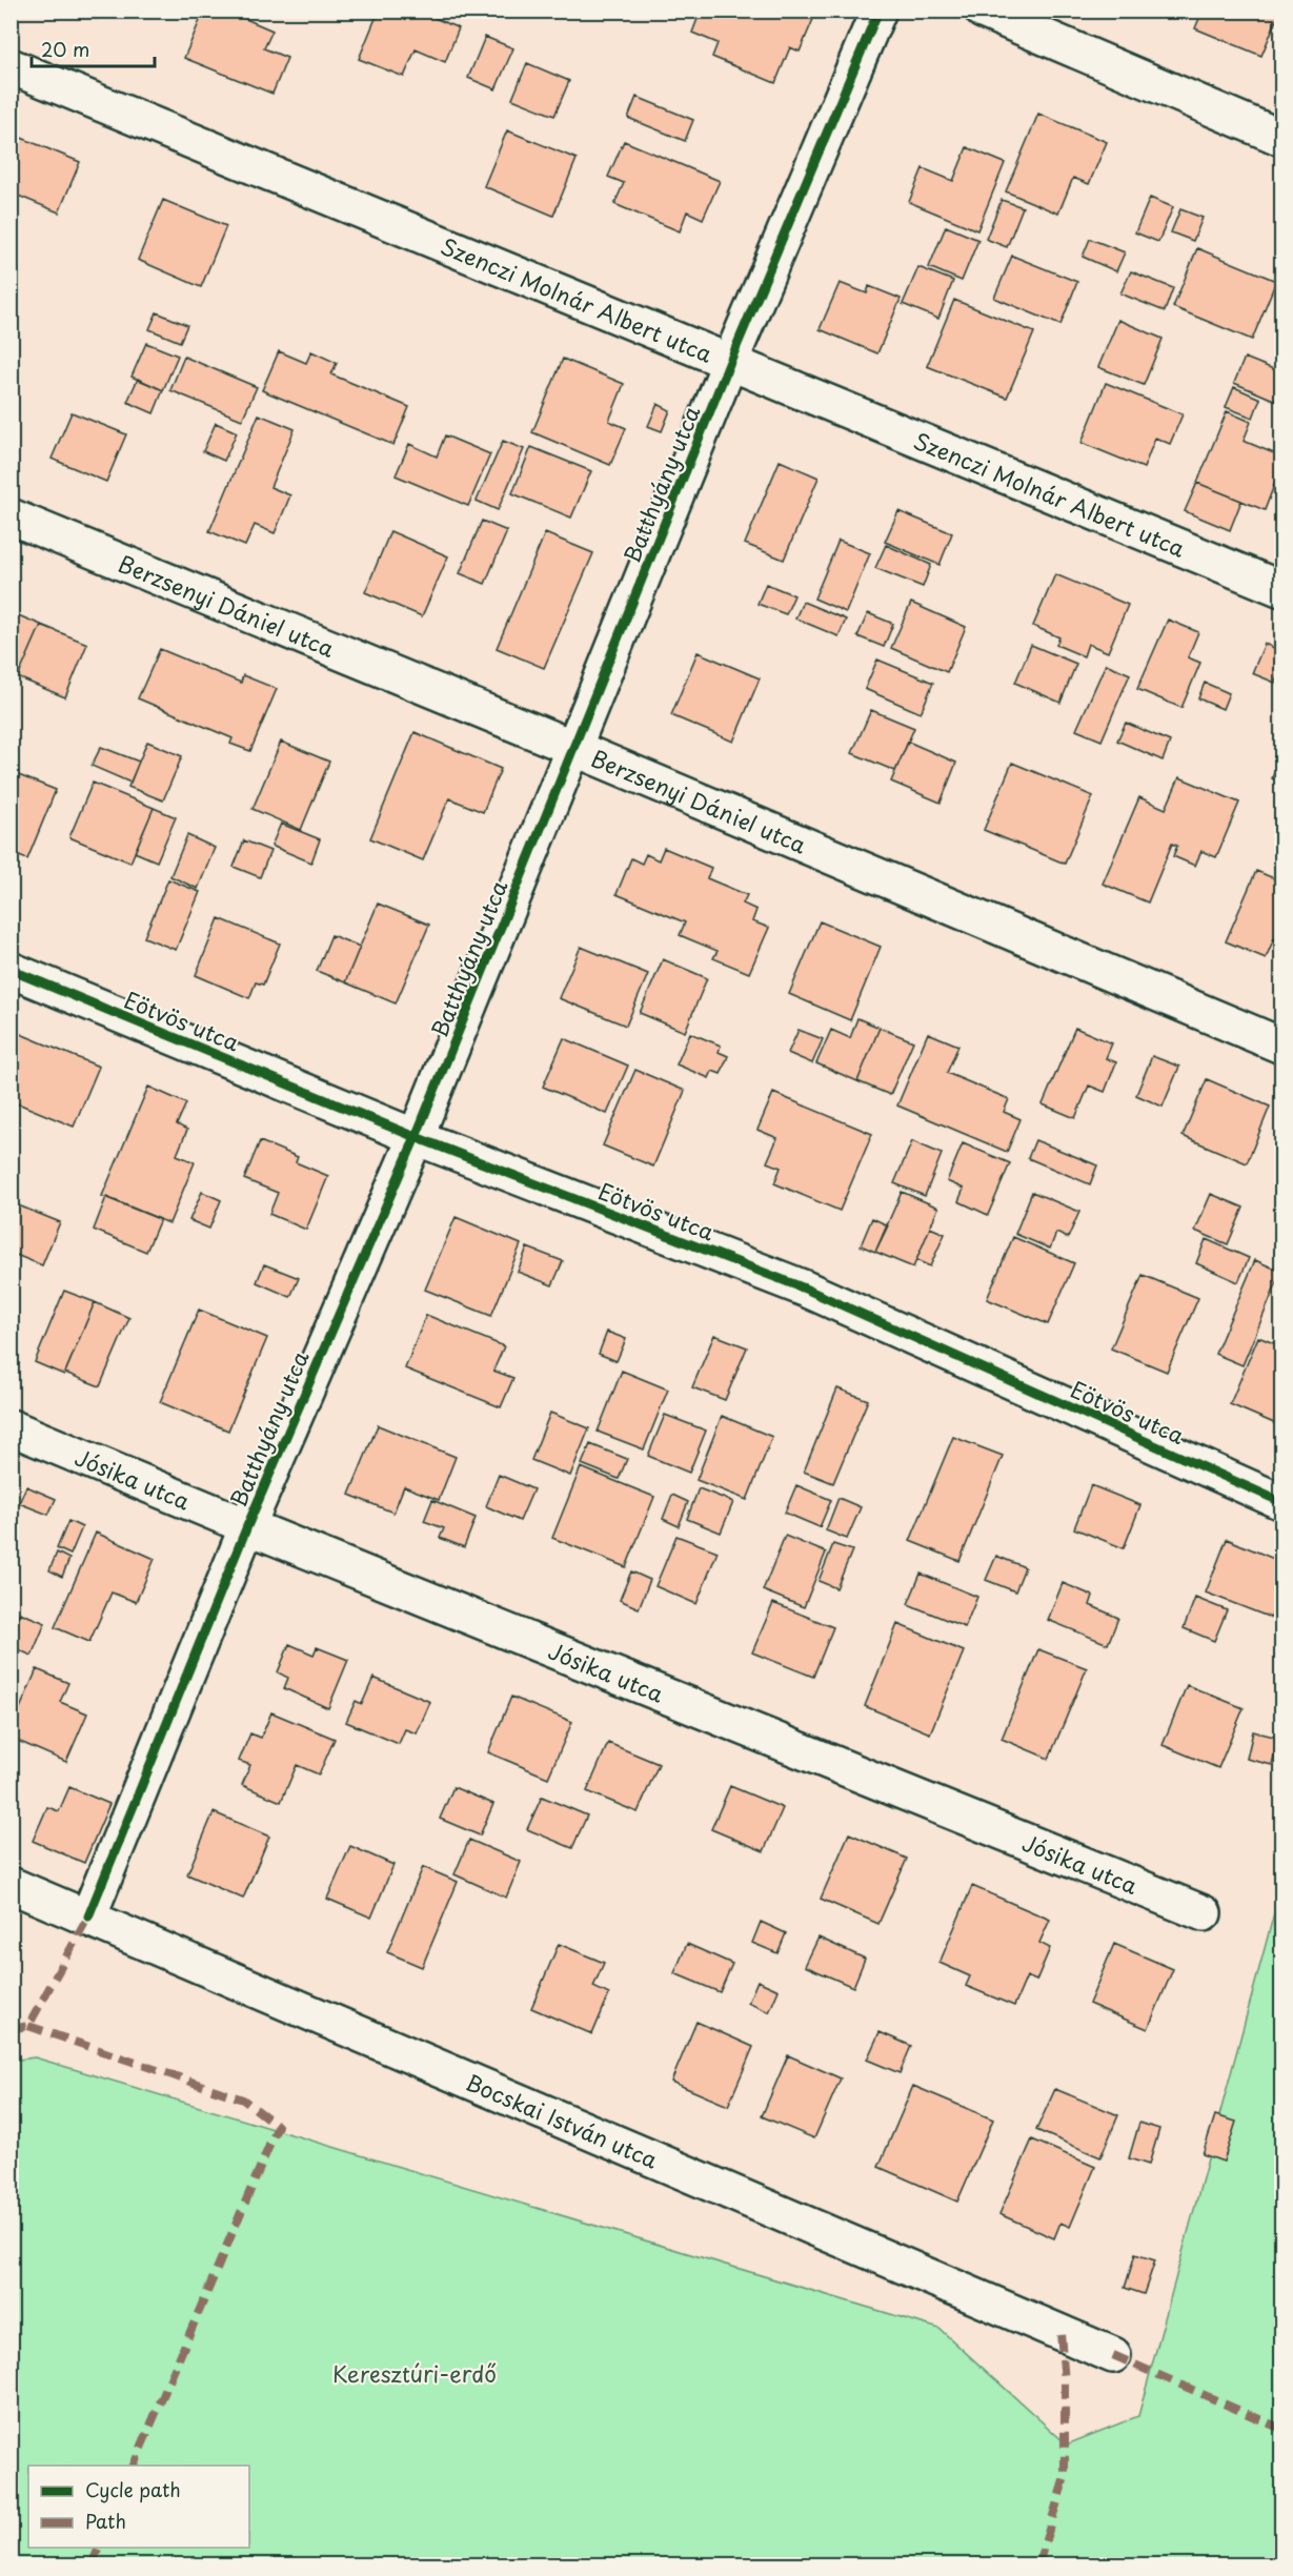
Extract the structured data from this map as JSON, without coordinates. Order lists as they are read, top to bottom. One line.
{"streets":{"street":["Szenczi Molnár Albert utca","Batthyány utca","Berzsenyi Dániel utca","Eötvös utca","Jósika utca","Bocskai István utca"]},"crossings":[["Szenczi Molnár Albert utca","Batthyány utca"],["Batthyány utca","Berzsenyi Dániel utca"],["Batthyány utca","Eötvös utca"],["Batthyány utca","Jósika utca"],["Batthyány utca","Bocskai István utca"]],"parks":["Keresztúri-erdő"],"legend":["Cycle path","Path"],"scale_bar":"20 m"}
